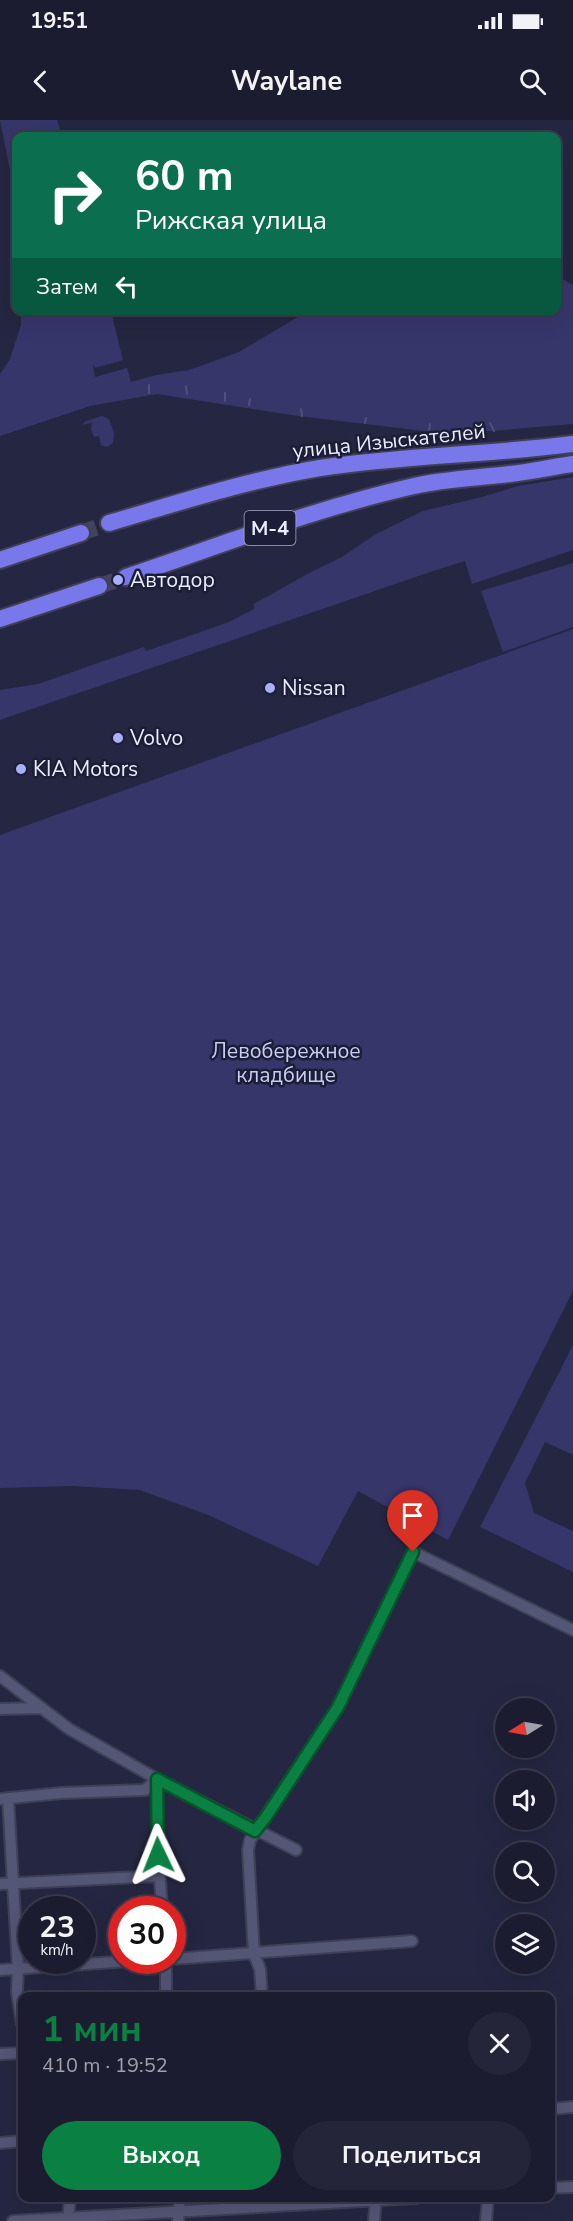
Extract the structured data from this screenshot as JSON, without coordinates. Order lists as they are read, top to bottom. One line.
{"streets":{"highway":["улица Изыскателей","М-4"]},"parks":["Левобережное кладбище"],"places":["Автодор","Nissan","Volvo","KIA Motors"],"north":"left","page":{"status":"19:51","header":"Waylane","turn":["60 m","Рижская улица"],"then":"Затем","speed":"23 km/h","limit":"30","heading":["1 мин","410 m · 19:52"],"buttons":["Выход","Поделиться"]}}
